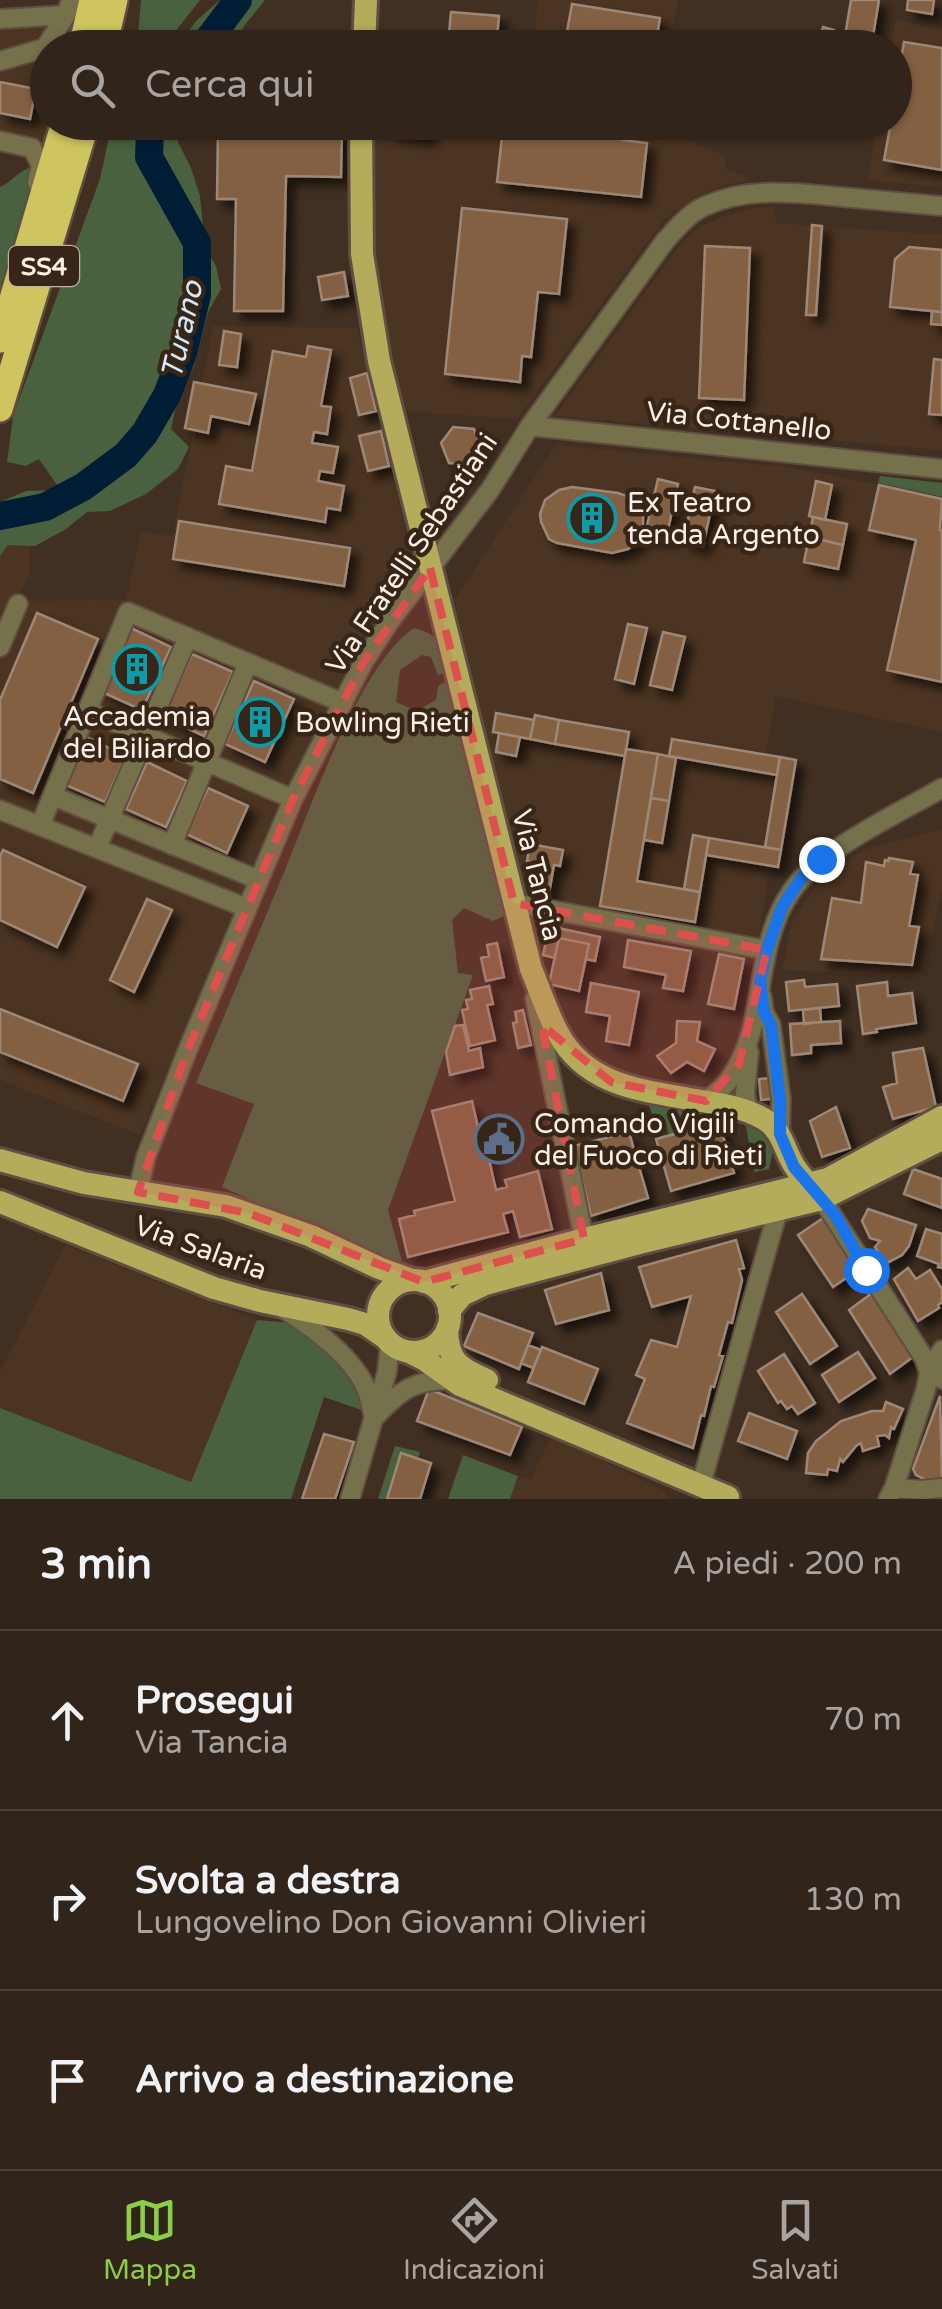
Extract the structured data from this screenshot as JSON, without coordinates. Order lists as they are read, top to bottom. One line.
{"streets":{"highway":["SS4"],"main road":["Via Tancia","Via Salaria"],"street":["Via Cottanello","Via Fratelli Sebastiani"]},"crossings":[["Via Cottanello","Via Fratelli Sebastiani"],["Via Fratelli Sebastiani","Via Tancia"]],"water":["Turano"],"places":{"building":["Ex Teatro tenda Argento","Accademia del Biliardo","Bowling Rieti"],"public building":["Comando Vigili del Fuoco di Rieti"]},"page":{"search":"Cerca qui","heading":["3 min","A piedi · 200 m"],"list":[["Prosegui","Via Tancia","70 m"],["Svolta a destra","Lungovelino Don Giovanni Olivieri","130 m"],"Arrivo a destinazione"],"nav":["Mappa","Indicazioni","Salvati"]}}
